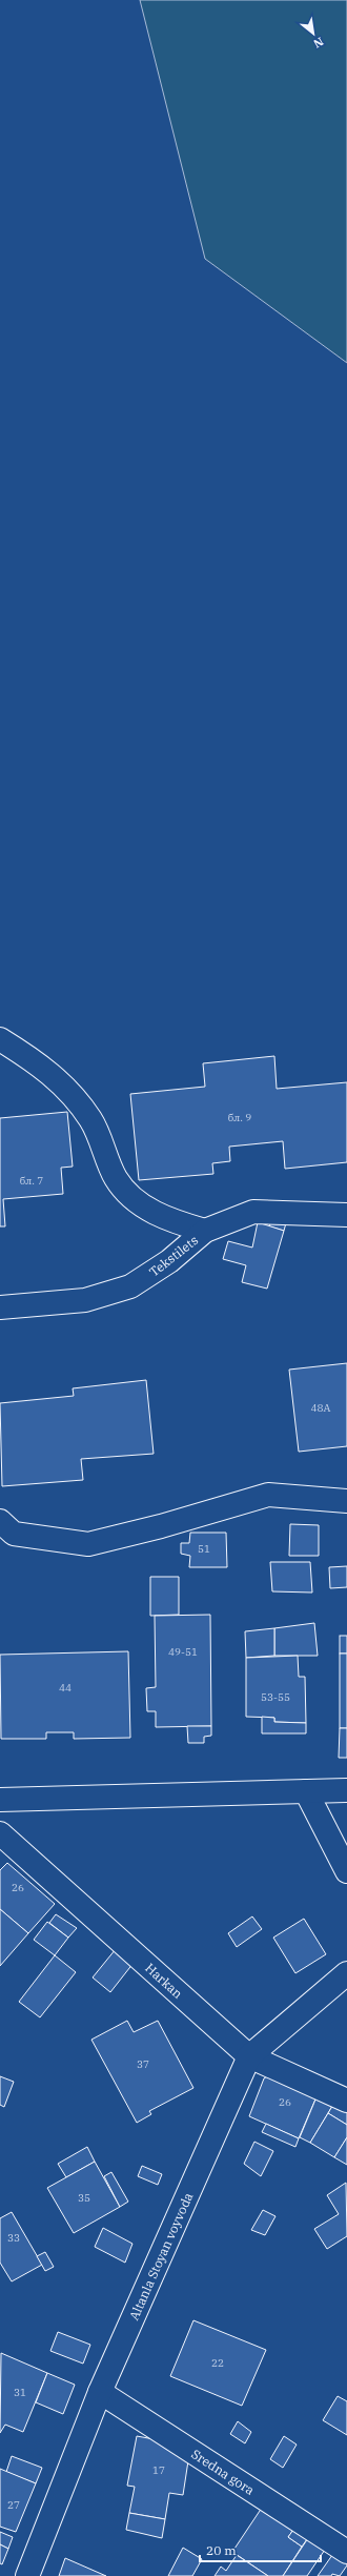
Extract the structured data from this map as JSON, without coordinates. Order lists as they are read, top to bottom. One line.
{"streets":{"street":["Tekstilets","Harkan","Altanla Stoyan voyvoda","Sredna gora"]},"crossings":[["Harkan","Altanla Stoyan voyvoda"],["Altanla Stoyan voyvoda","Sredna gora"]],"house_numbers":["бл. 9","бл. 7","48А","51","49-51","44","53-55","26","37","26","35","33","22","31","17","27"],"scale_bar":"20 m","north":"bottom right"}
